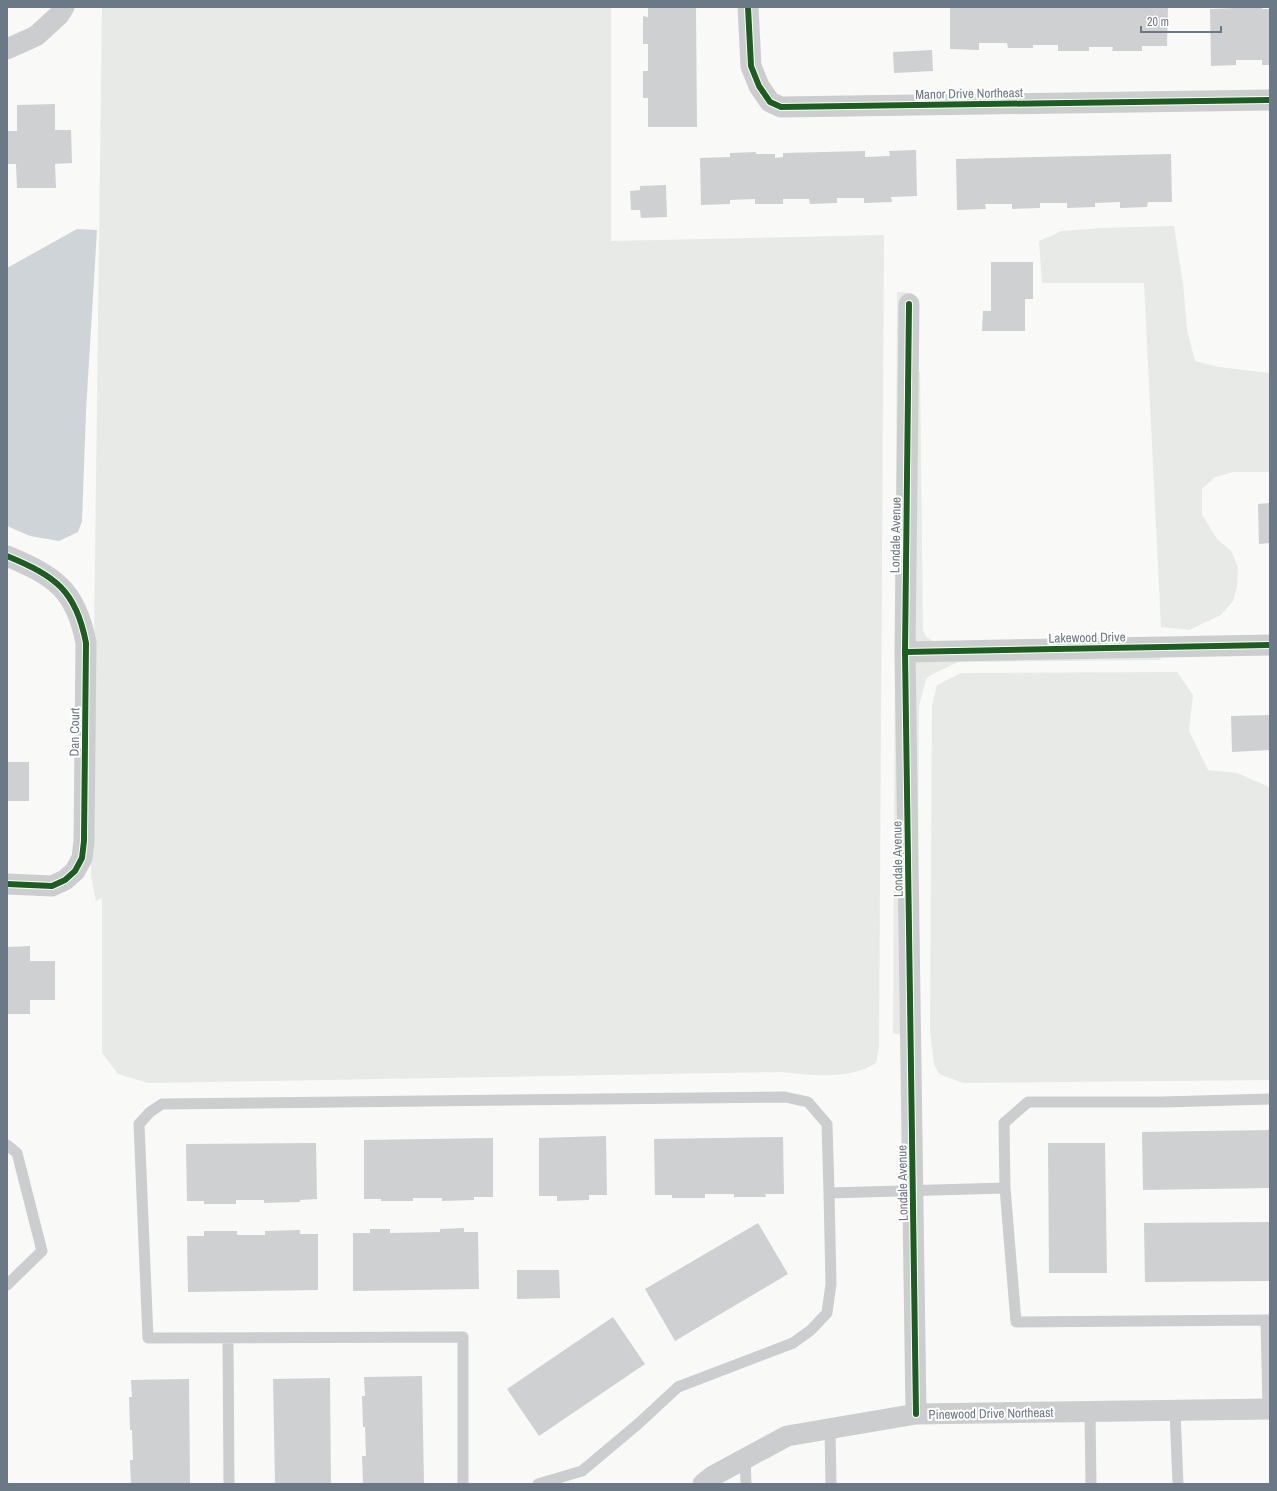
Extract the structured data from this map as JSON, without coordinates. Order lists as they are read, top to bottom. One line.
{"streets":{"street":["Manor Drive Northeast","Londale Avenue","Lakewood Drive","Dan Court","Pinewood Drive Northeast"]},"crossings":[["Londale Avenue","Lakewood Drive"],["Londale Avenue","Pinewood Drive Northeast"]],"scale_bar":"20 m"}
